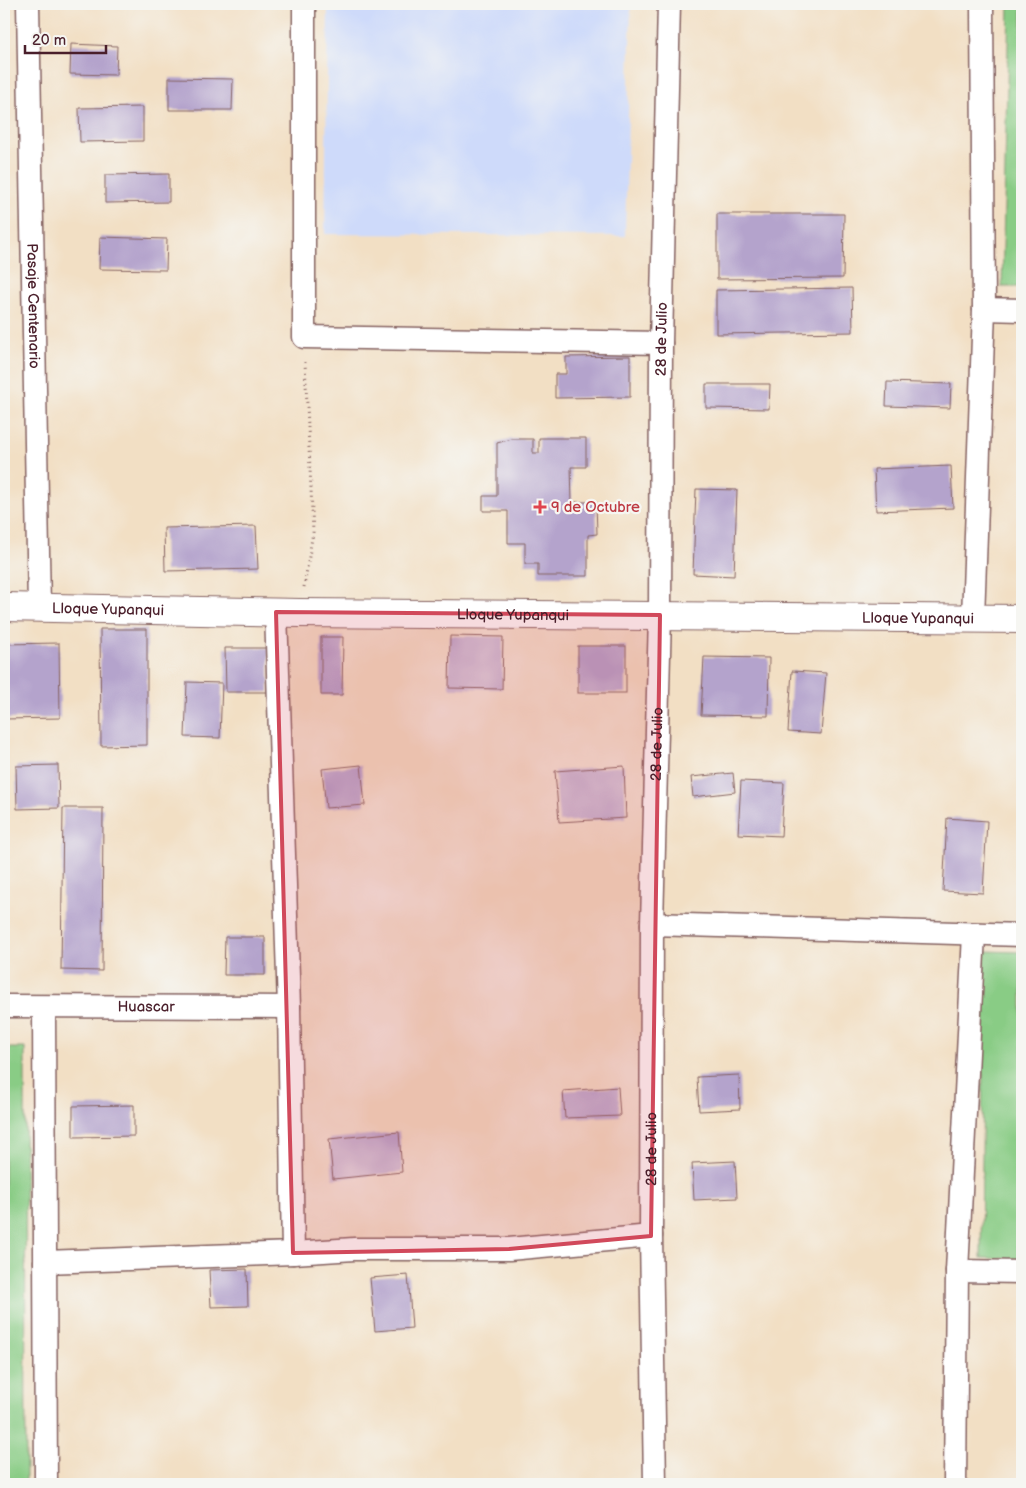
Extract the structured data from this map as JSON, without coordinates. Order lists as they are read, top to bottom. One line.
{"streets":{"street":["Pasaje Centenario","28 de Julio","Lloque Yupanqui","Huascar"]},"crossings":[["Pasaje Centenario","Lloque Yupanqui"],["28 de Julio","Lloque Yupanqui"]],"places":{"health":["9 de Octubre"]},"scale_bar":"20 m"}
